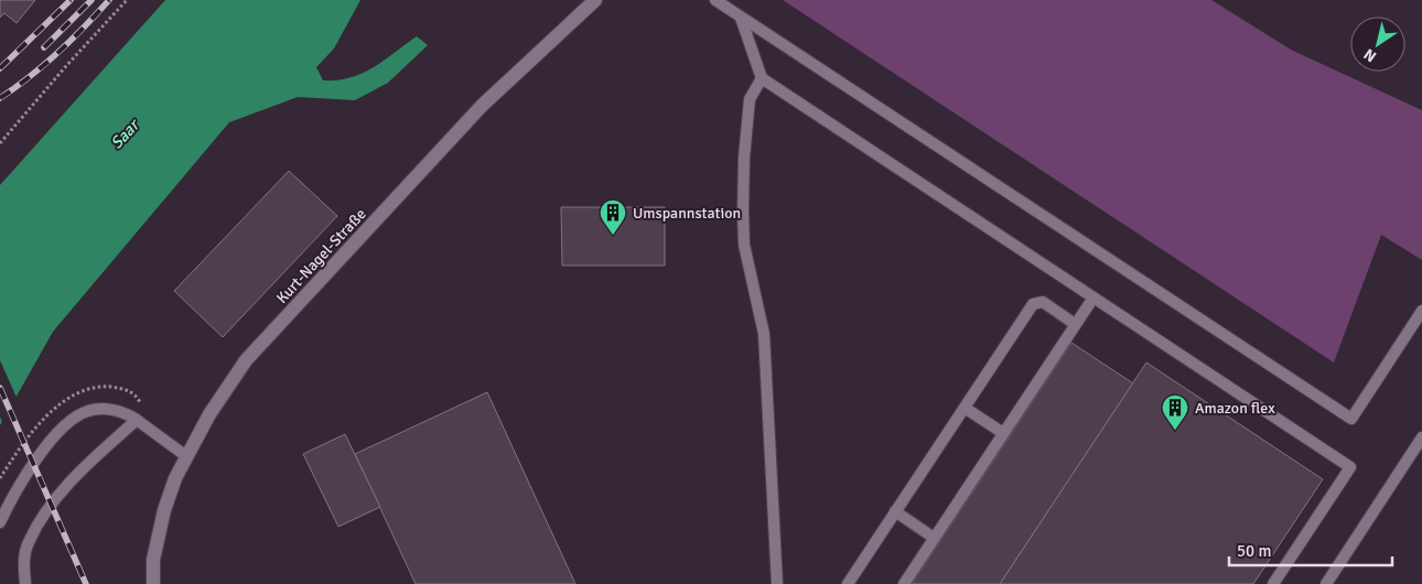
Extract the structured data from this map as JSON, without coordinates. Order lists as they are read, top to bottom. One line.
{"streets":{"street":["Kurt-Nagel-Straße"]},"water":["Saar"],"places":{"building":["Umspannstation","Amazon flex"]},"scale_bar":"50 m","north":"bottom left"}
